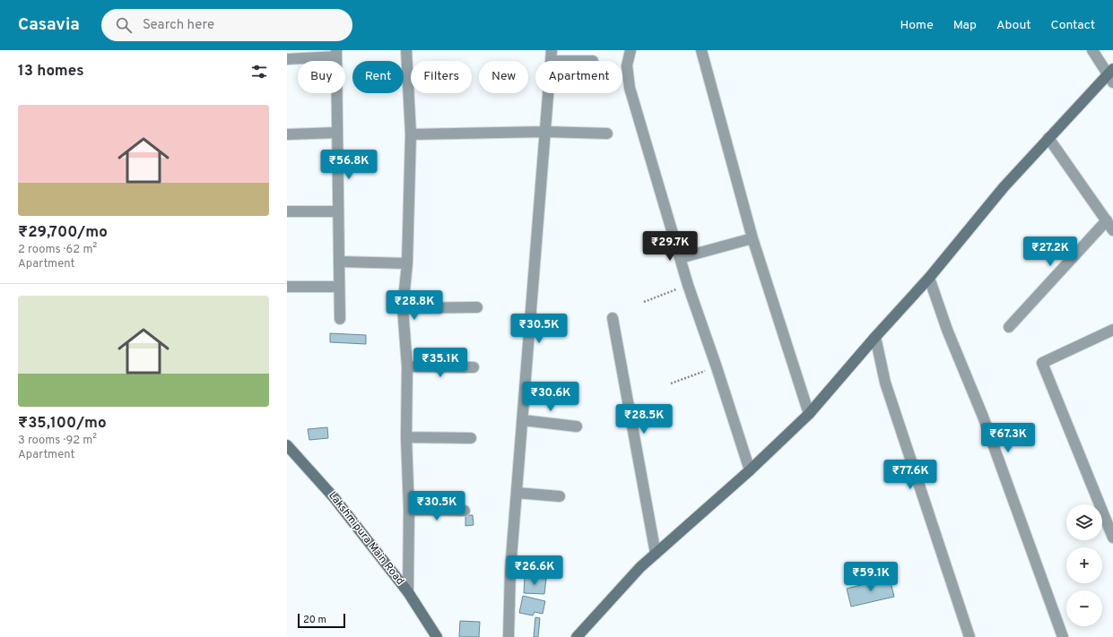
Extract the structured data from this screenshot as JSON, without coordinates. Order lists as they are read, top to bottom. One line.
{"streets":{"street":["Lakshmipura Main Road"]},"scale_bar":"20 m","page":{"header":"Casavia","search":"Search here","nav":["Home","Map","About","Contact"],"heading":"13 homes","chip":["Buy","Rent","Filters","New","Apartment"],"list":[{"name":"₹29,700/mo","note":"2 rooms · 62 m² · Apartment"},{"name":"₹35,100/mo","note":"3 rooms · 92 m² · Apartment"}],"price":["₹56.8K","₹29.7K","₹27.2K","₹28.8K","₹30.5K","₹35.1K","₹30.6K","₹28.5K","₹67.3K","₹77.6K","₹30.5K","₹26.6K","₹59.1K"],"map_buttons":["+","−"],"scale":"20 m"}}
